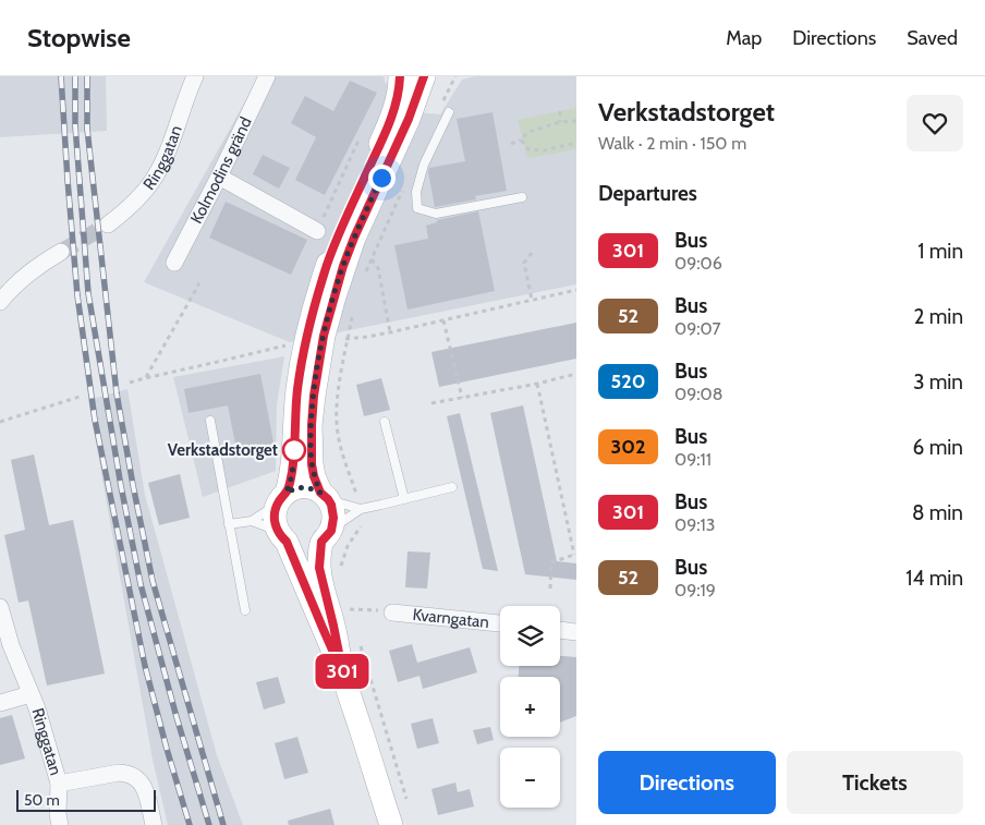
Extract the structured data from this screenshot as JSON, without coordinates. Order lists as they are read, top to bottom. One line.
{"streets":{"street":["Ringgatan","Kolmodins gränd","Kvarngatan"]},"places":["Verkstadstorget"],"lines":["bus line 301"],"scale_bar":"50 m","page":{"header":"Stopwise","nav":["Map","Directions","Saved"],"on_map":"301","heading":[["Verkstadstorget","Walk · 2 min · 150 m"],"Departures"],"list":[{"mark":"301","name":"Bus","note":"09:06","value":"1 min"},{"mark":"52","name":"Bus","note":"09:07","value":"2 min"},{"mark":"520","name":"Bus","note":"09:08","value":"3 min"},{"mark":"302","name":"Bus","note":"09:11","value":"6 min"},{"mark":"301","name":"Bus","note":"09:13","value":"8 min"},{"mark":"52","name":"Bus","note":"09:19","value":"14 min"}],"map_buttons":["+","−"],"buttons":["Directions","Tickets"],"scale":"50 m"}}
